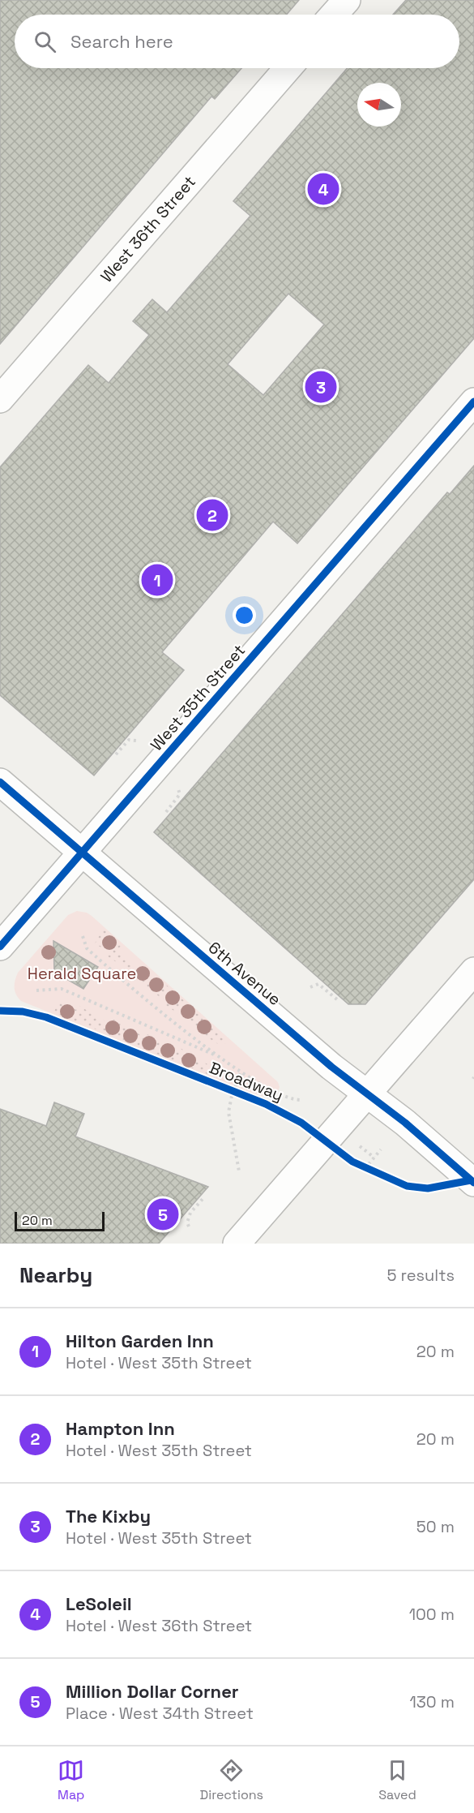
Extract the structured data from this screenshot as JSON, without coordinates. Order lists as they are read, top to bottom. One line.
{"streets":{"main road":["West 36th Street","West 35th Street","6th Avenue"],"cycle path":["Broadway"]},"crossings":[["West 35th Street","6th Avenue"]],"parks":["Herald Square"],"scale_bar":"20 m","north":"left","page":{"search":"Search here","pins":["4","3","2","1","5"],"scale":"20 m","heading":["Nearby","5 results"],"list":[{"mark":"1","name":"Hilton Garden Inn","note":"Hotel · West 35th Street","value":"20 m"},{"mark":"2","name":"Hampton Inn","note":"Hotel · West 35th Street","value":"20 m"},{"mark":"3","name":"The Kixby","note":"Hotel · West 35th Street","value":"50 m"},{"mark":"4","name":"LeSoleil","note":"Hotel · West 36th Street","value":"100 m"},{"mark":"5","name":"Million Dollar Corner","note":"Place · West 34th Street","value":"130 m"}],"nav":["Map","Directions","Saved"]}}
